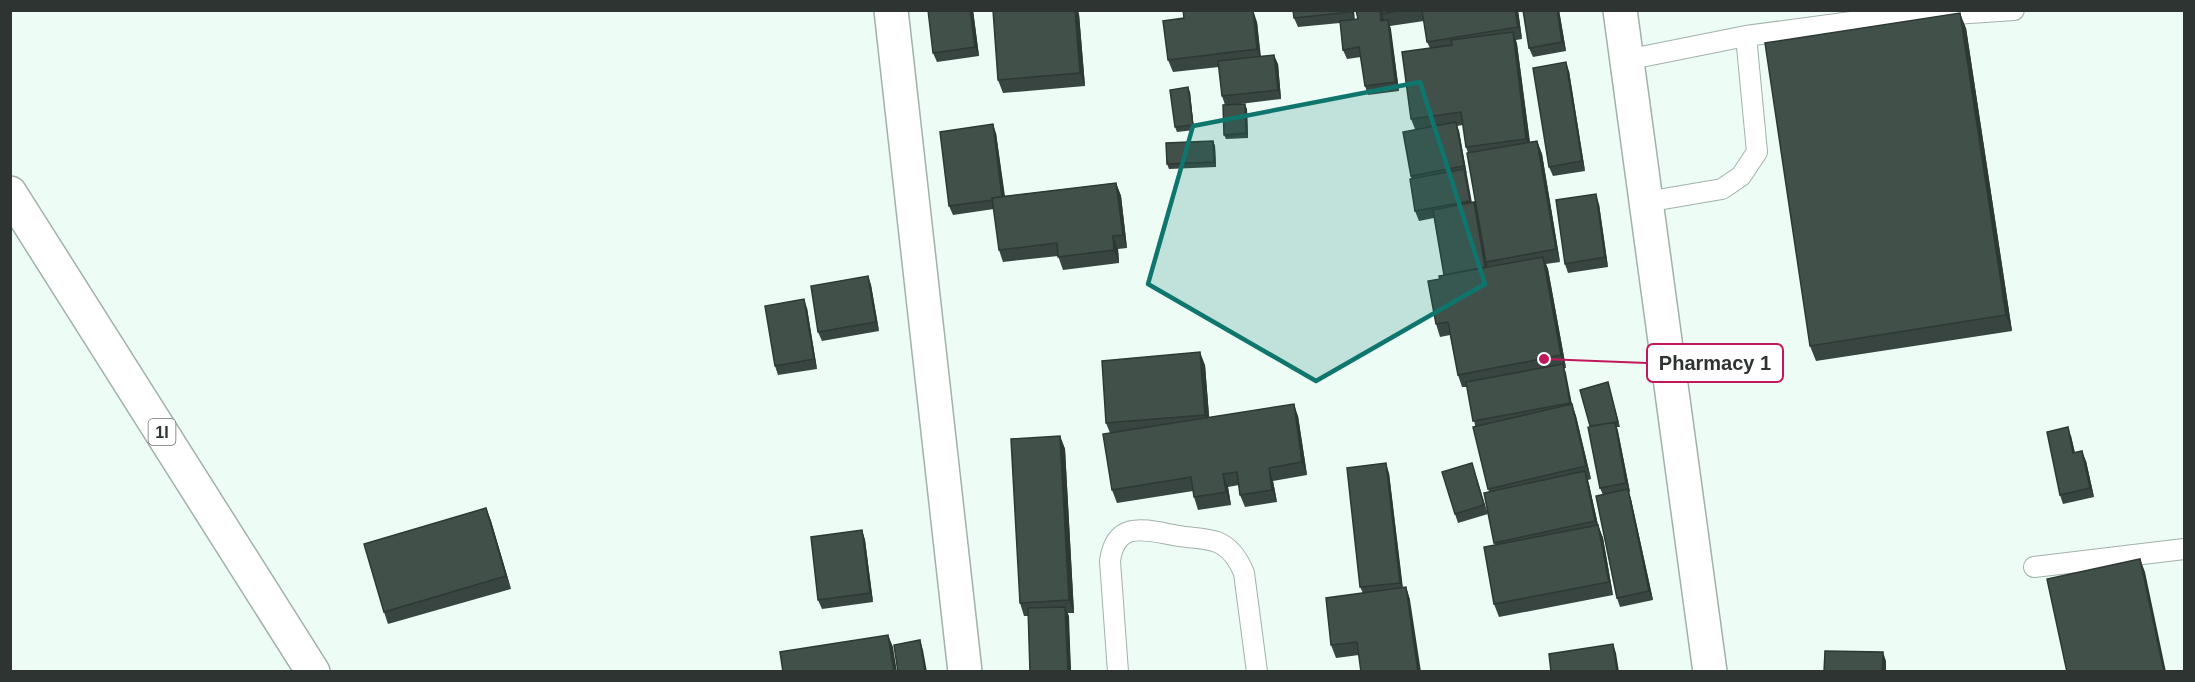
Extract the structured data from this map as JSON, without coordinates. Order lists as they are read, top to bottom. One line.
{"streets":{"main road":["1I"]},"places":["Pharmacy 1"]}
